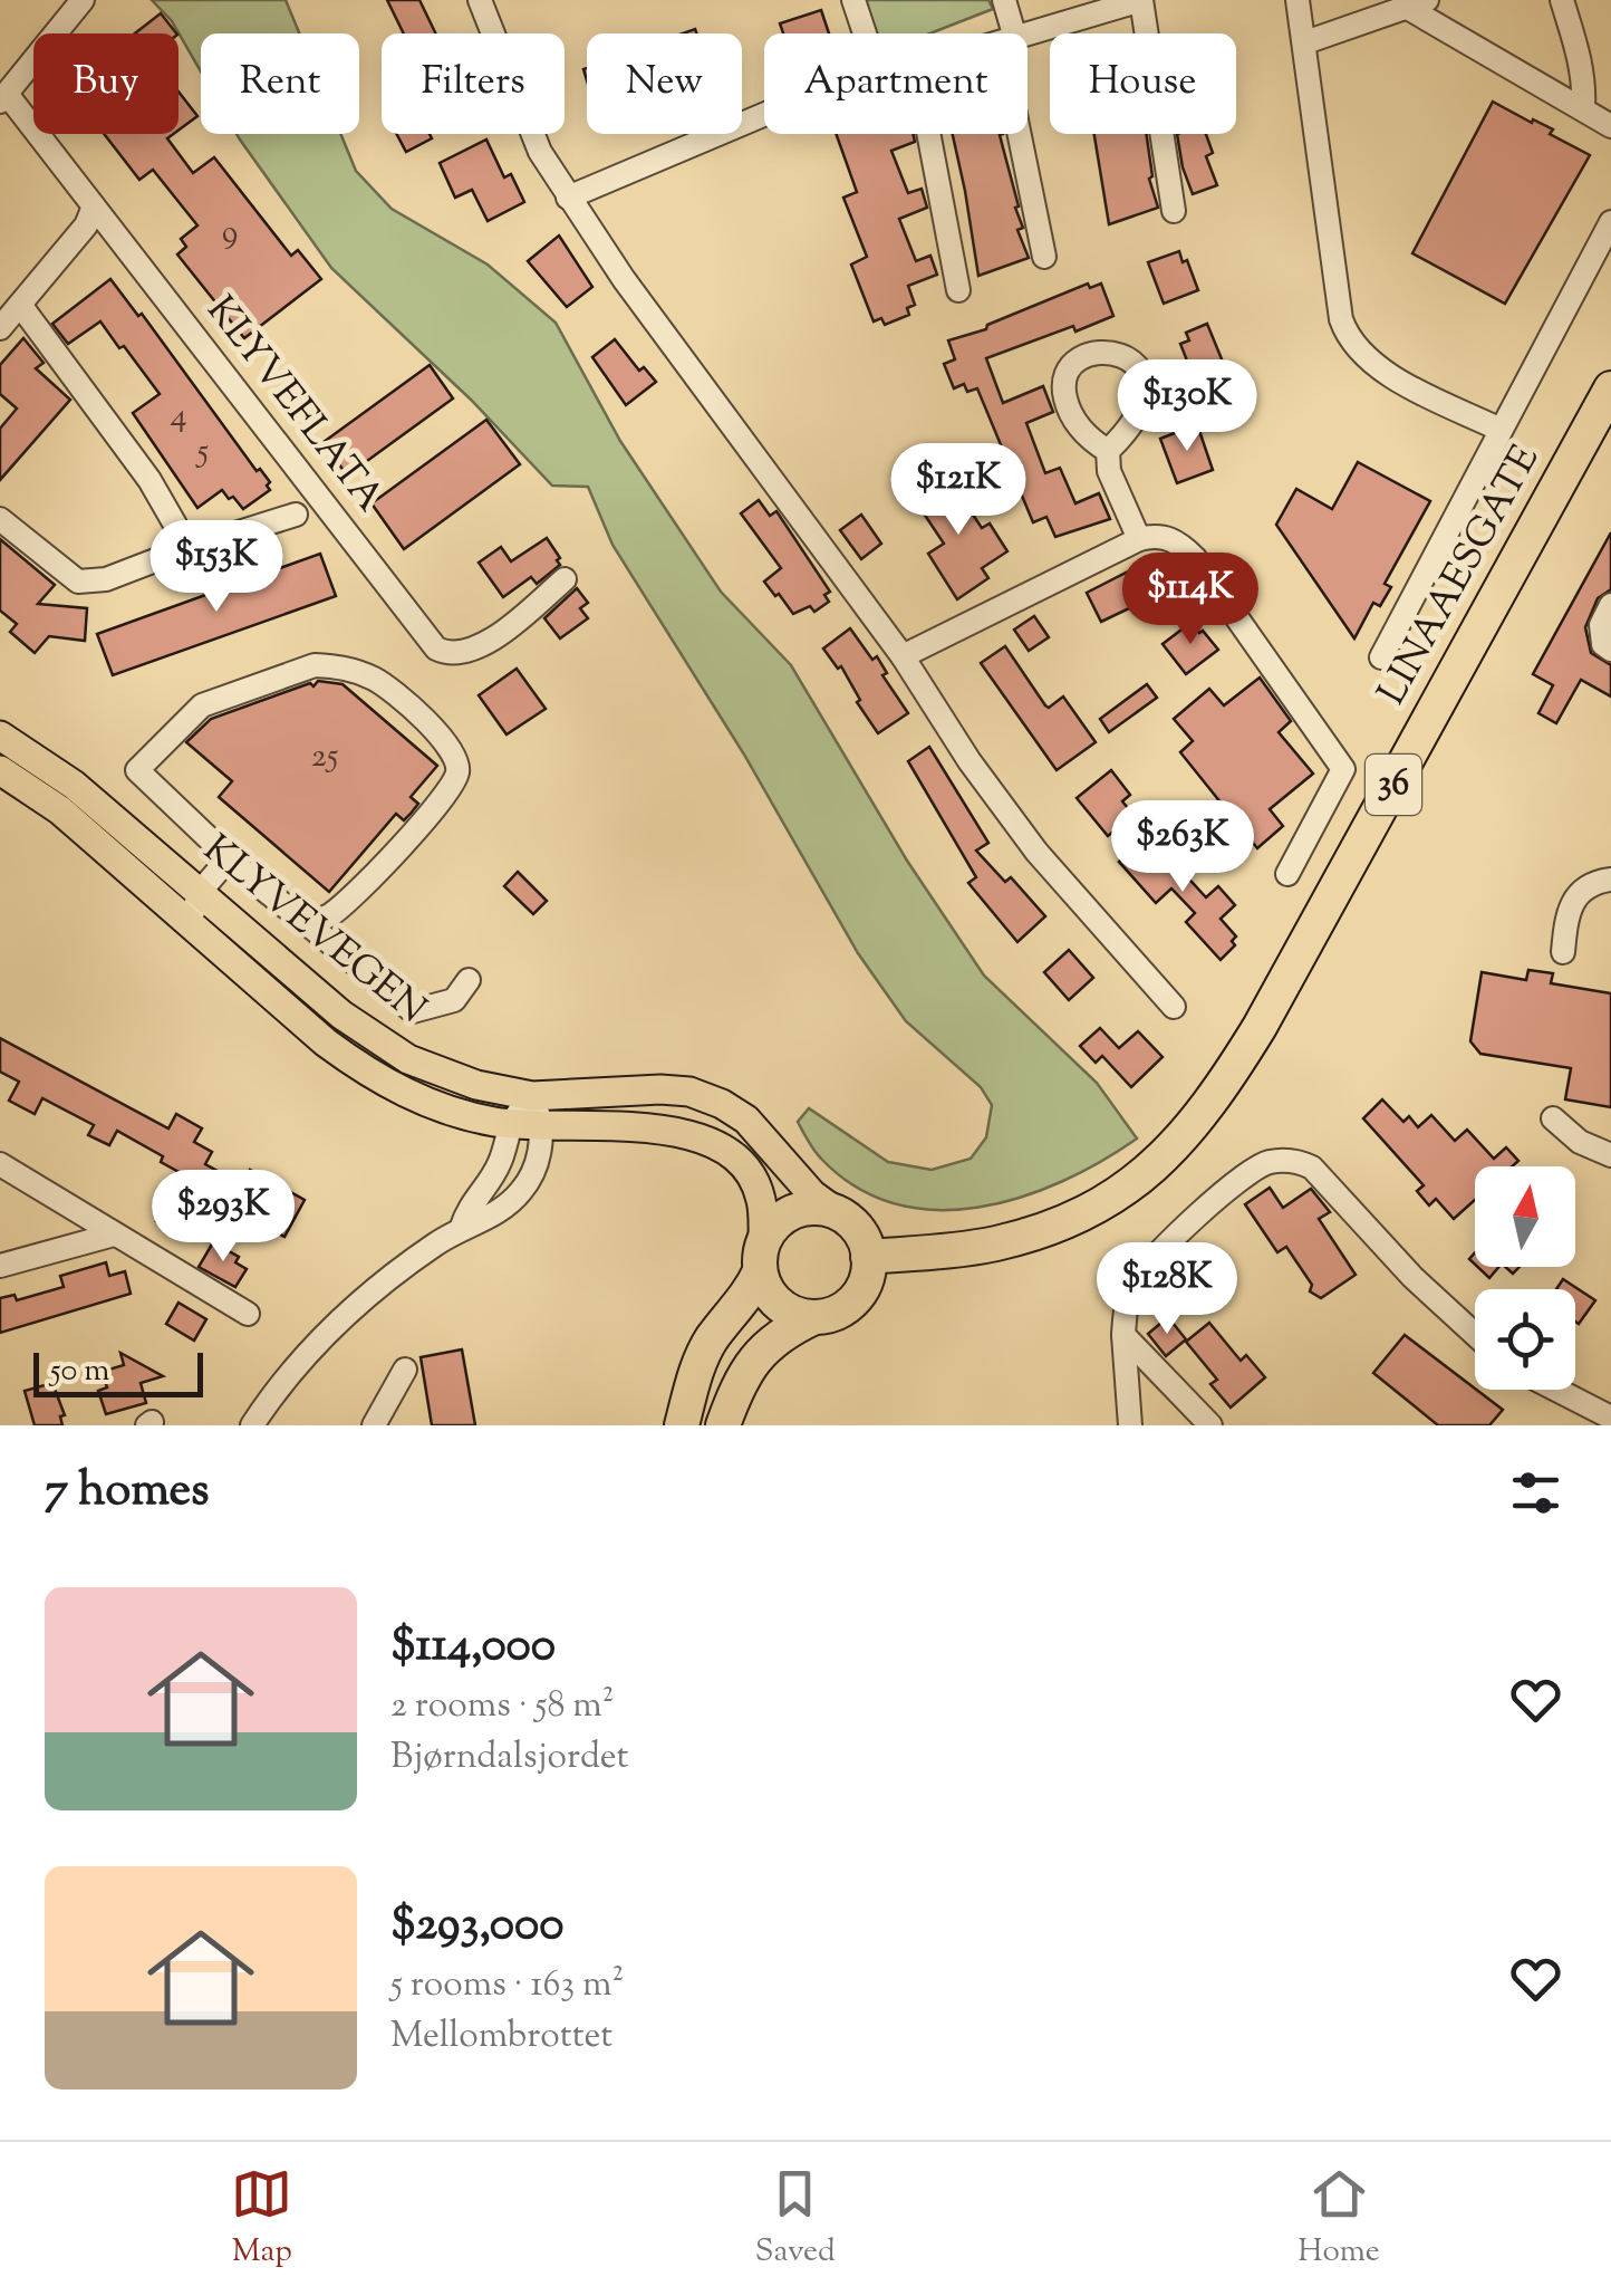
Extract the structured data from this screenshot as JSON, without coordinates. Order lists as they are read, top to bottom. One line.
{"streets":{"highway":["LINAAESGATE","36"],"main road":["KLYVEVEGEN"],"street":["KLYVEFLATA"]},"crossings":[["LINAAESGATE","KLYVEVEGEN"]],"house_numbers":["9","4","5","25"],"scale_bar":"50 m","north":"top","page":{"chip":["Buy","Rent","Filters","New","Apartment","House"],"price":["$130K","$121K","$153K","$114K","$263K","$293K","$128K"],"scale":"50 m","heading":"7 homes","list":[{"name":"$114,000","note":"2 rooms · 58 m² · Bjørndalsjordet"},{"name":"$293,000","note":"5 rooms · 163 m² · Mellombrottet"}],"tabs":["Map","Saved","Home"]}}
